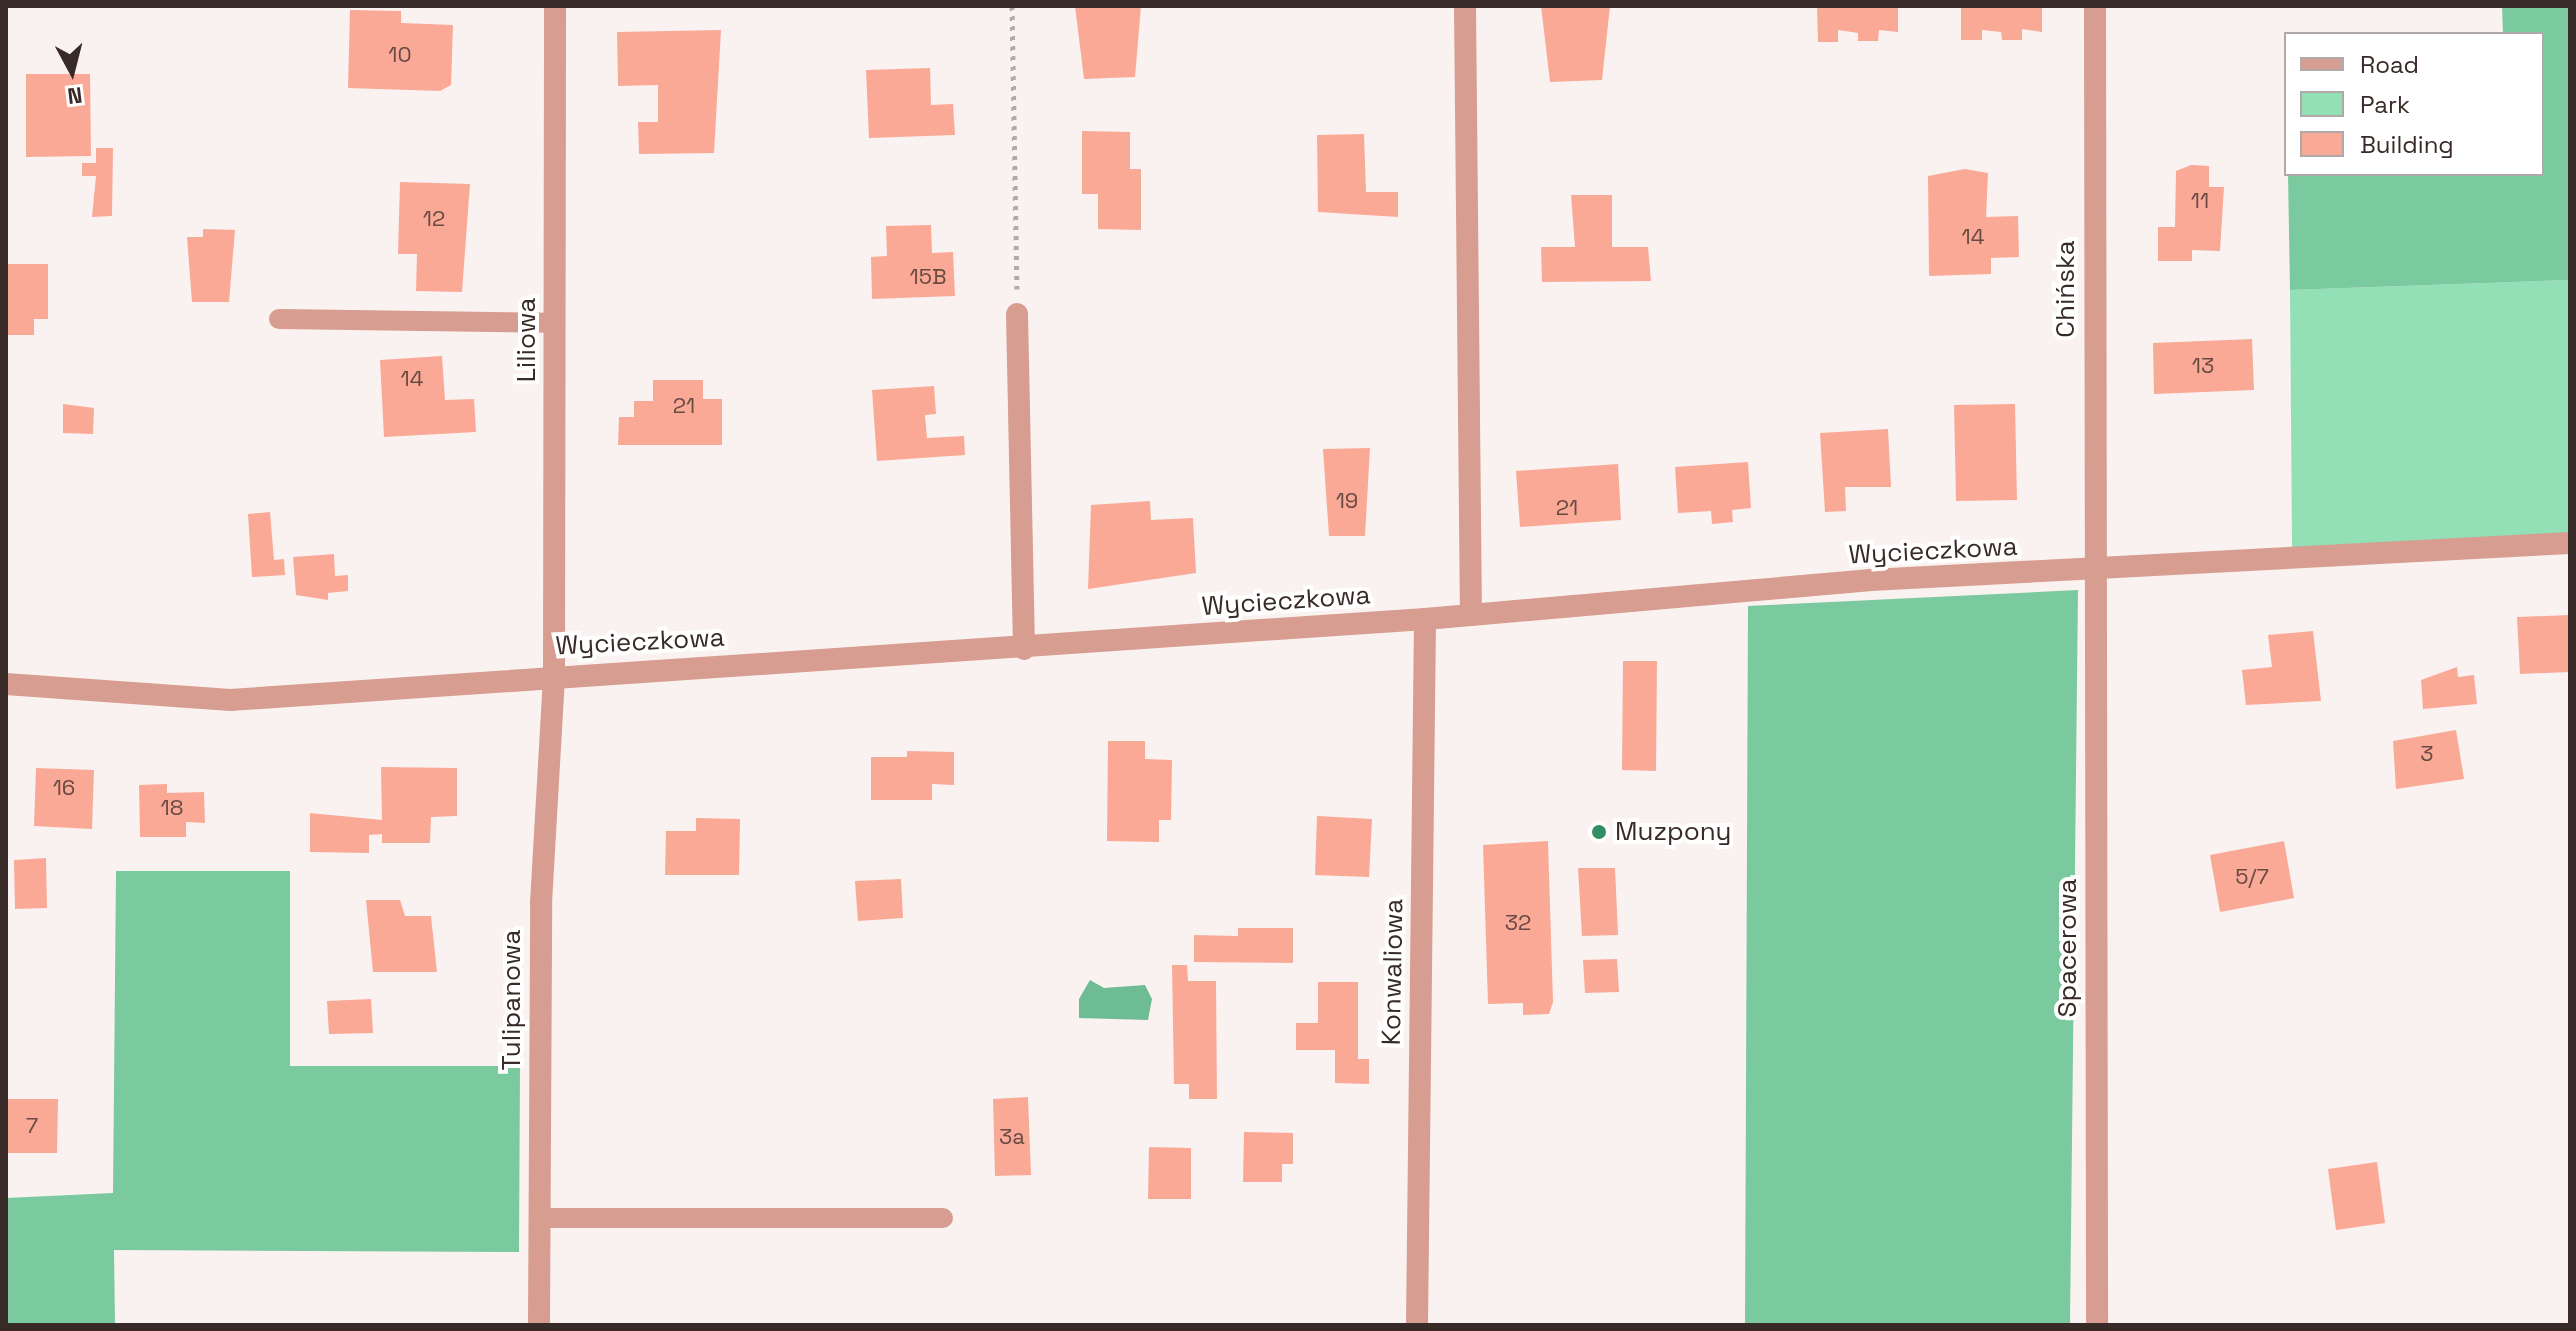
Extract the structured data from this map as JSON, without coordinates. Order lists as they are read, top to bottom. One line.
{"streets":{"street":["Chińska","Liliowa","Wycieczkowa","Spacerowa","Konwaliowa","Tulipanowa"]},"crossings":[["Chińska","Wycieczkowa"],["Chińska","Spacerowa"],["Liliowa","Wycieczkowa"],["Liliowa","Tulipanowa"],["Wycieczkowa","Spacerowa"],["Wycieczkowa","Konwaliowa"],["Wycieczkowa","Tulipanowa"]],"places":["Muzpony"],"house_numbers":["10","11","12","14","15B","13","14","21","19","21","3","16","18","5/7","32","7","3a"],"legend":["Road","Park","Building"],"north":"bottom"}
